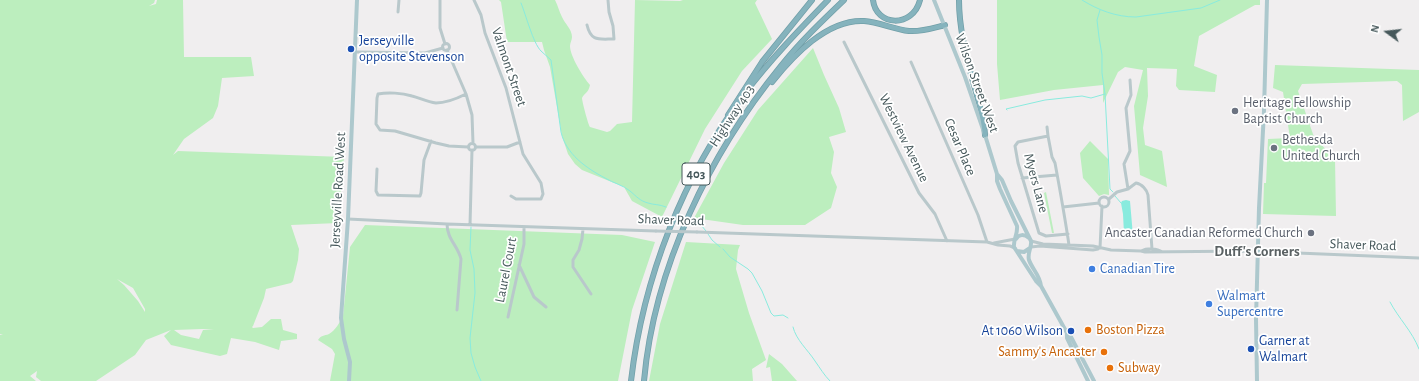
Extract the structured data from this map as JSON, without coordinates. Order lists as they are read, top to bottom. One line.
{"streets":{"highway":["Highway 403","403"],"main road":["Wilson Street West","Jerseyville Road West"],"street":["Valmont Street","Westview Avenue","Cesar Place","Myers Lane","Shaver Road","Laurel Court"]},"crossings":[["Wilson Street West","Shaver Road"],["Westview Avenue","Shaver Road"],["Cesar Place","Shaver Road"],["Myers Lane","Shaver Road"],["Jerseyville Road West","Shaver Road"],["Shaver Road","Laurel Court"]],"districts":["Duff's Corners"],"places":["Jerseyville opposite Stevenson","Heritage Fellowship Baptist Church","Bethesda United Church","Ancaster Canadian Reformed Church","Canadian Tire","Walmart Supercentre","Boston Pizza","At 1060 Wilson","Garner at Walmart","Sammy's Ancaster","Subway"],"north":"left"}
